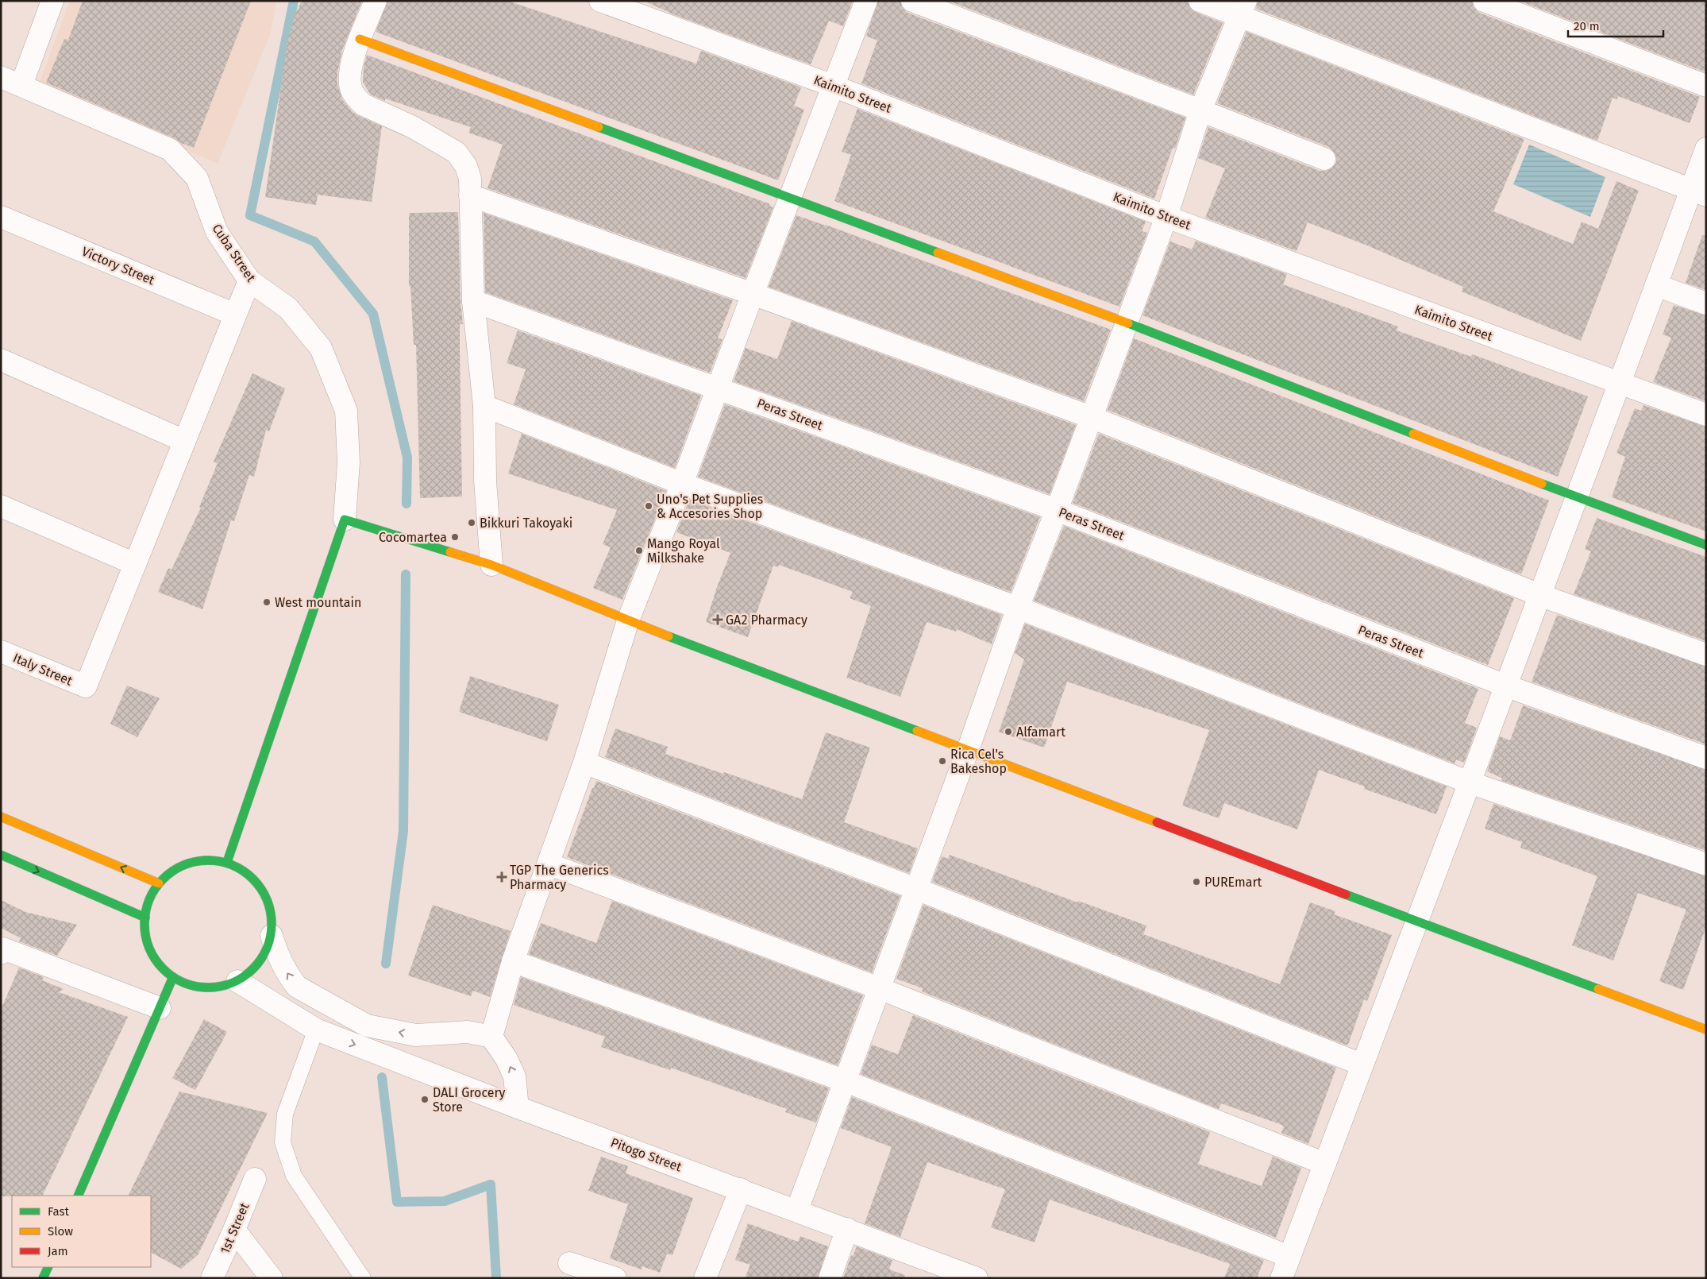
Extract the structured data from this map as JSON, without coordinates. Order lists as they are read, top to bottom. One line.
{"streets":{"street":["Kaimito Street","Cuba Street","Victory Street","Peras Street","Italy Street","Pitogo Street","1st Street"]},"places":{"other":["Uno's Pet Supplies & Accesories Shop","Bikkuri Takoyaki","Cocomartea","Mango Royal Milkshake","West mountain","Alfamart","Rica Cel's Bakeshop","PUREmart","DALI Grocery Store"],"health":["GA2 Pharmacy","TGP The Generics Pharmacy"]},"legend":["Fast","Slow","Jam"],"scale_bar":"20 m"}
